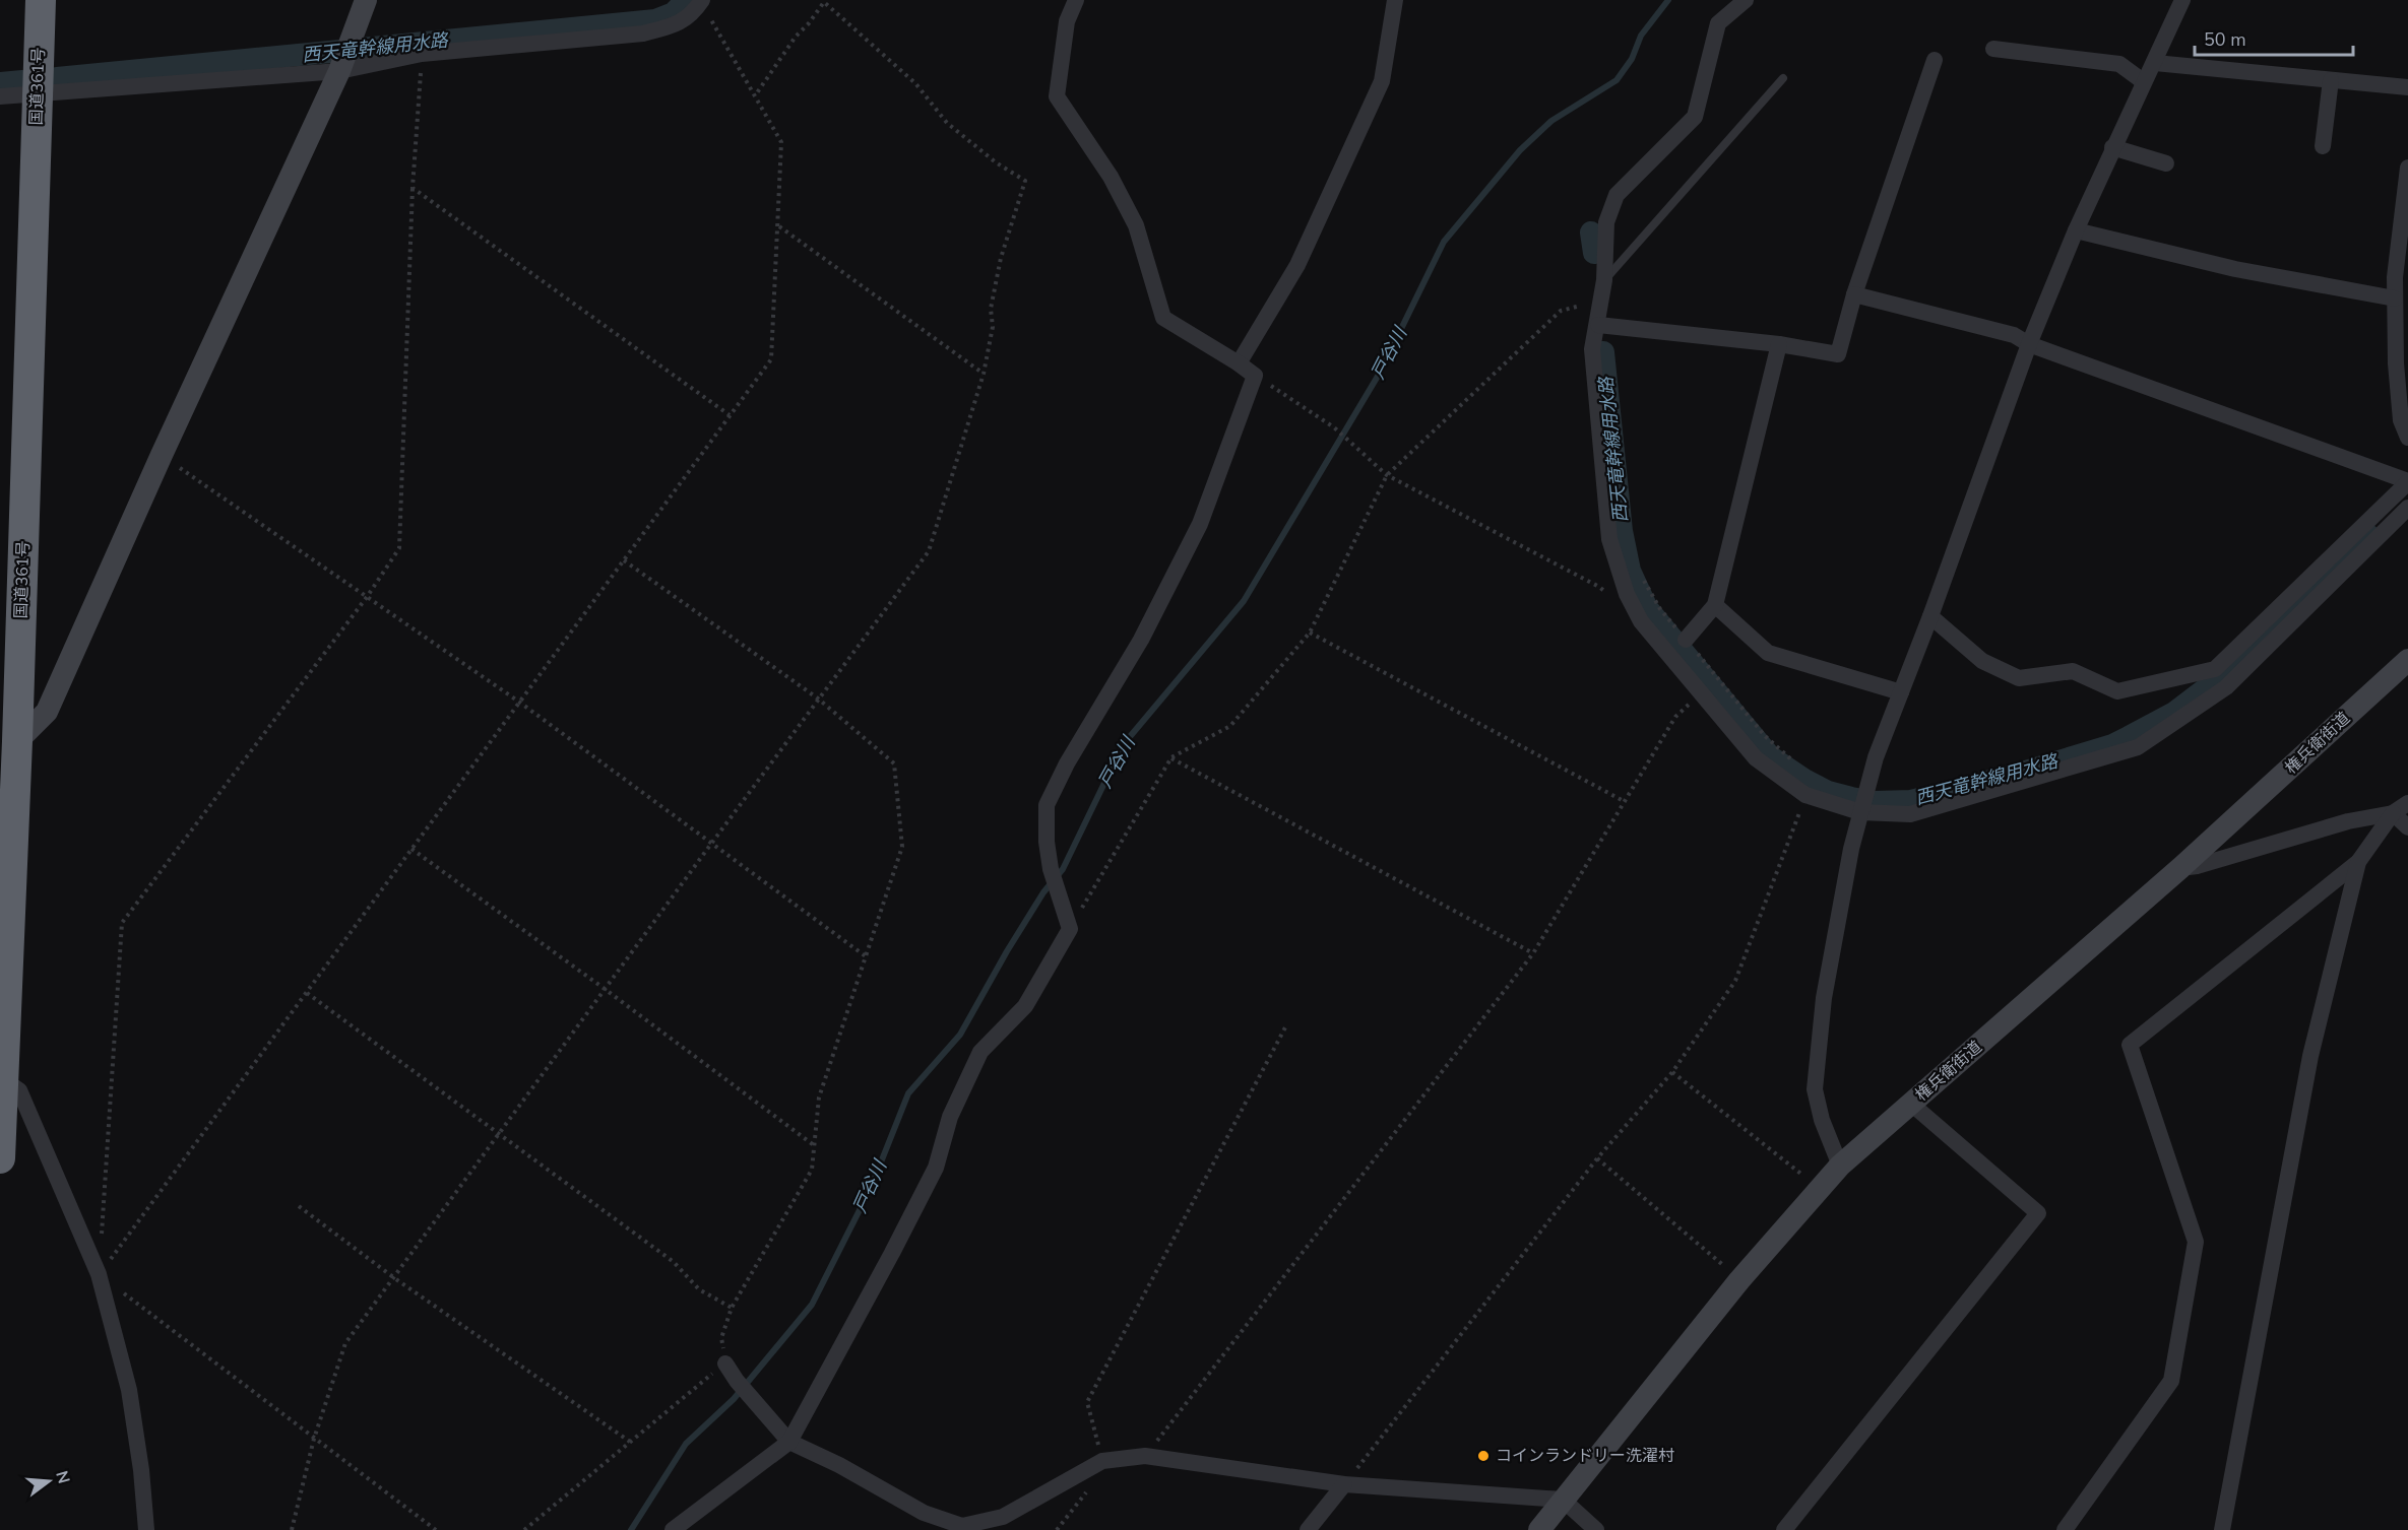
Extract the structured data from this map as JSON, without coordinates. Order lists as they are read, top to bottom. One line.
{"streets":{"highway":["国道361号"],"street":["権兵衛街道"]},"water":["西天竜幹線用水路","戸谷川"],"places":["コインランドリー洗濯村"],"scale_bar":"50 m","north":"right"}
